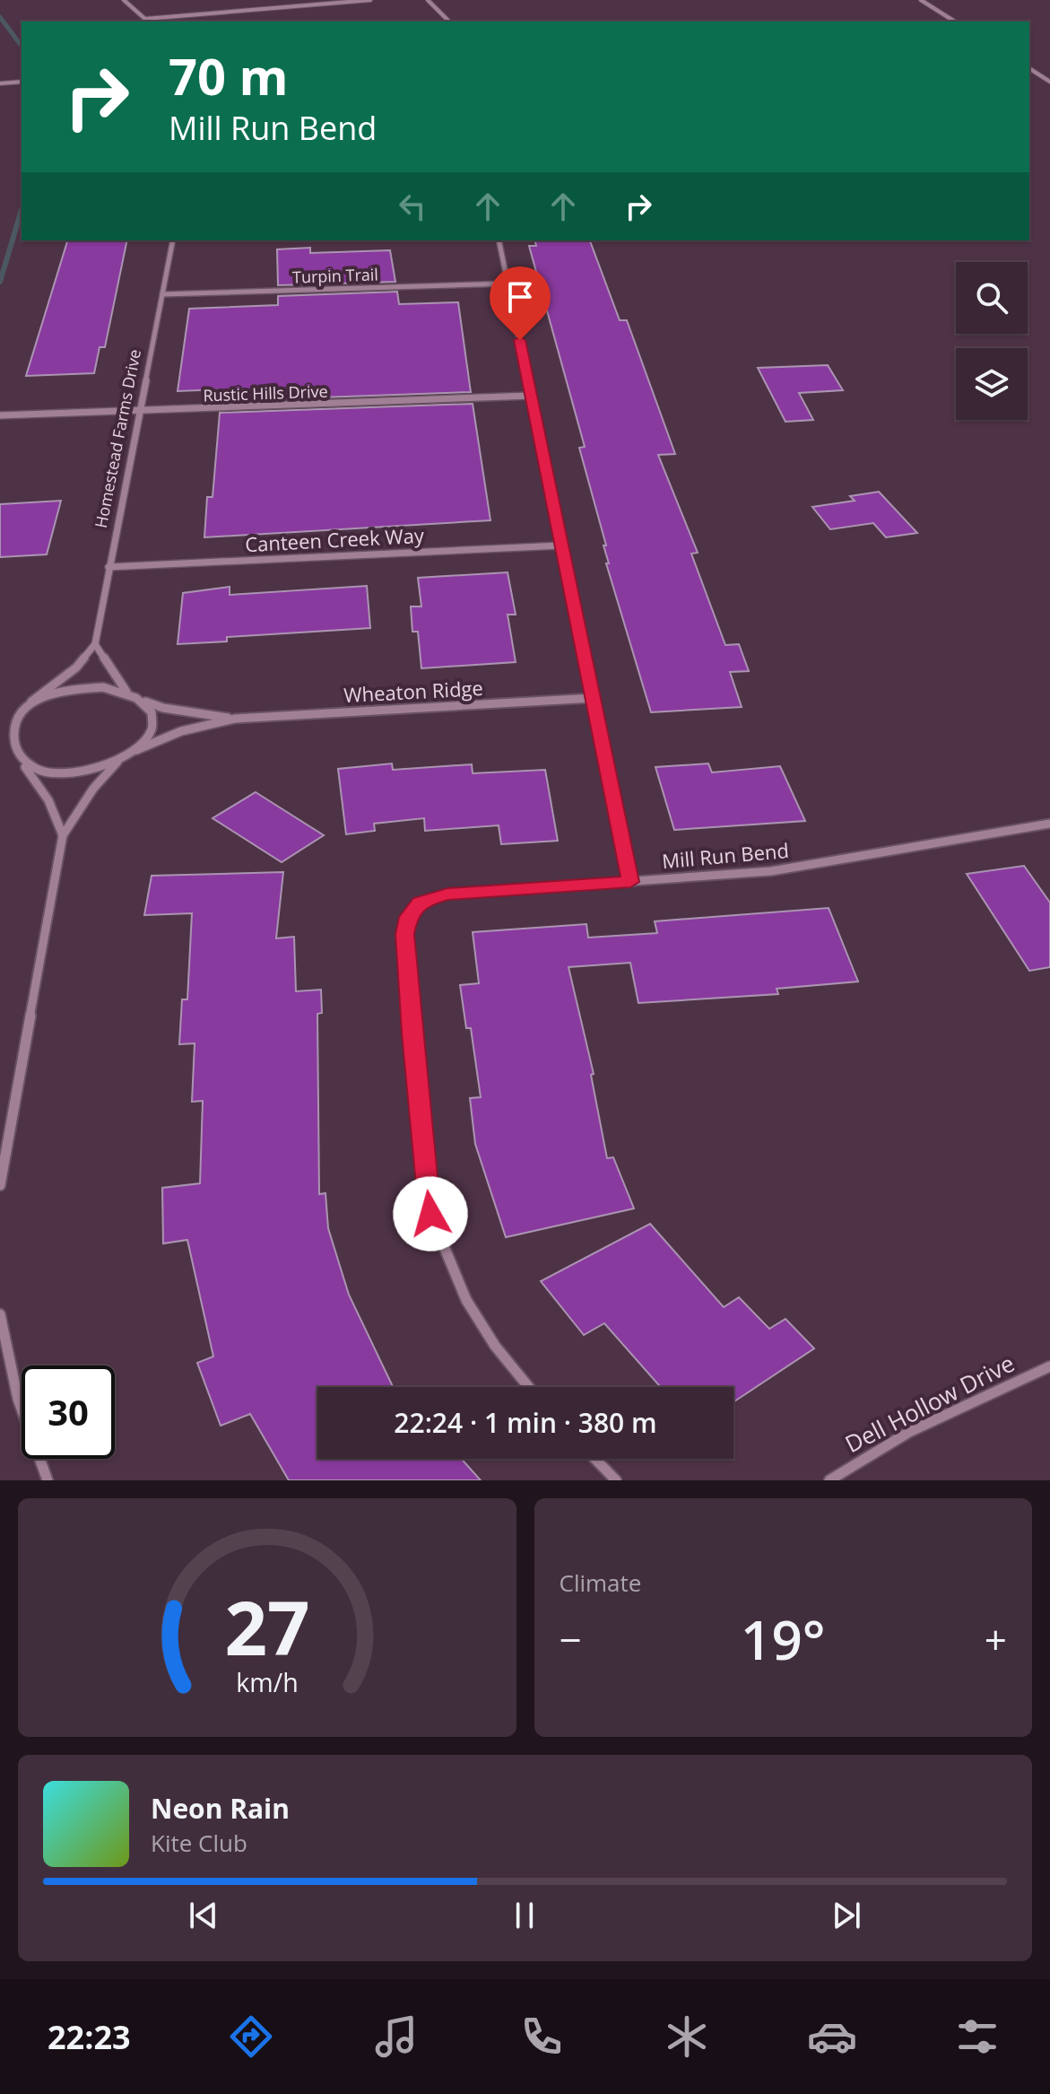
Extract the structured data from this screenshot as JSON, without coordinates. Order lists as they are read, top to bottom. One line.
{"streets":{"street":["Turpin Trail","Rustic Hills Drive","Homestead Farms Drive","Canteen Creek Way","Wheaton Ridge","Mill Run Bend","Dell Hollow Drive"]},"crossings":[["Turpin Trail","Homestead Farms Drive"],["Rustic Hills Drive","Homestead Farms Drive"],["Homestead Farms Drive","Canteen Creek Way"]],"page":{"turn":["70 m","Mill Run Bend"],"limit":"30","trip":"22:24 · 1 min · 380 m","tile":"Climate","heat":["−","19°","+"],"song":["Neon Rain","Kite Club"],"tabs":"22:23","gauge":["27","km/h"]}}
